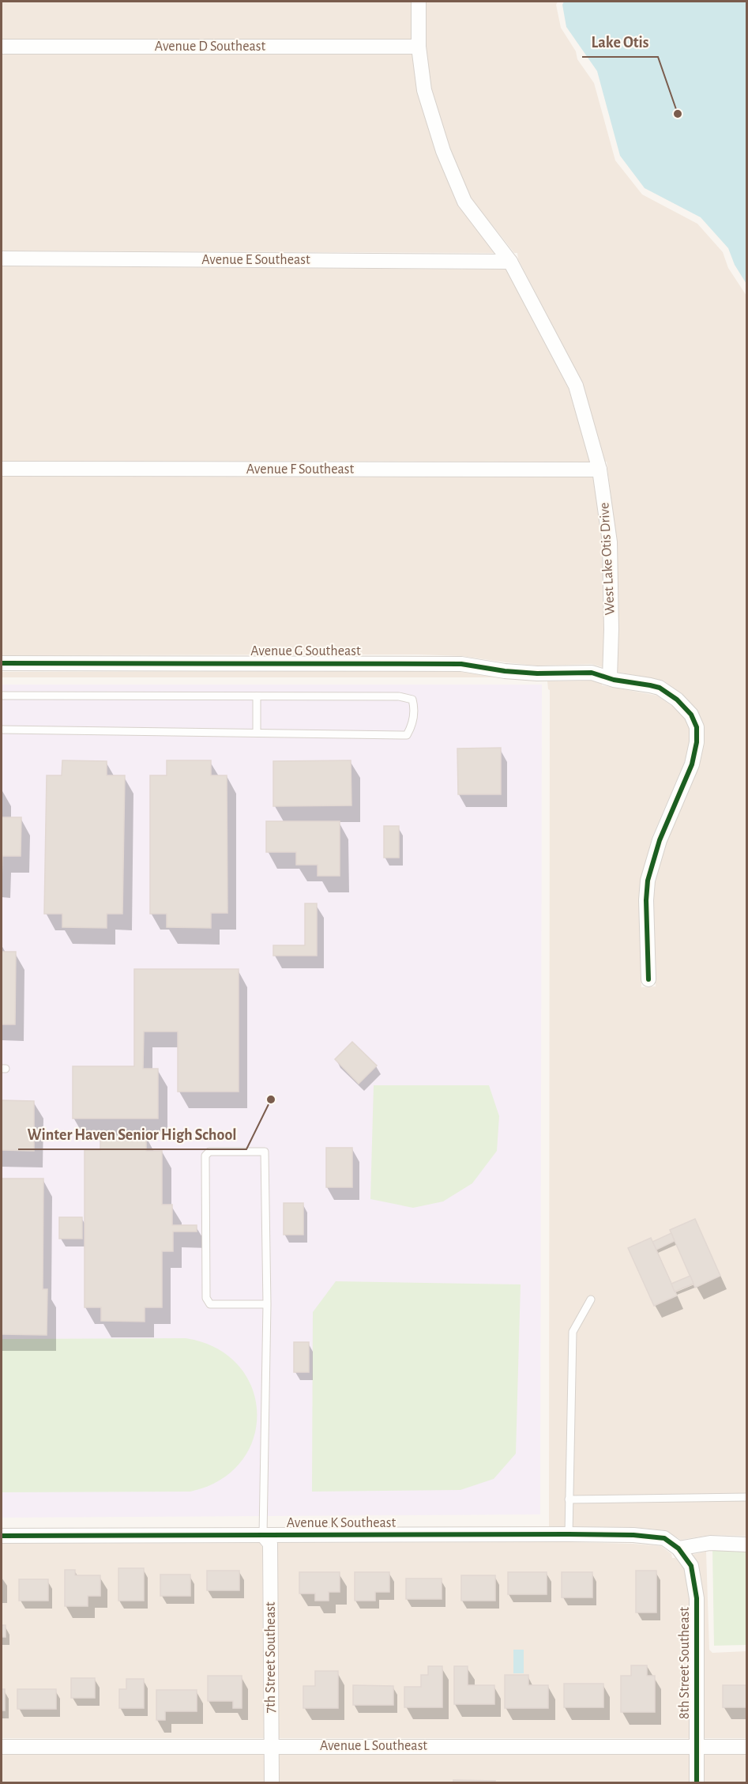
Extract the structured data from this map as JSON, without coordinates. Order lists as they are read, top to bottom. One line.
{"streets":{"street":["Avenue D Southeast","Avenue E Southeast","Avenue F Southeast","West Lake Otis Drive","Avenue G Southeast","Avenue K Southeast","7th Street Southeast","8th Street Southeast","Avenue L Southeast"]},"crossings":[["Avenue D Southeast","West Lake Otis Drive"],["Avenue E Southeast","West Lake Otis Drive"],["Avenue F Southeast","West Lake Otis Drive"],["West Lake Otis Drive","Avenue G Southeast"],["Avenue K Southeast","7th Street Southeast"],["Avenue K Southeast","8th Street Southeast"],["7th Street Southeast","Avenue L Southeast"],["8th Street Southeast","Avenue L Southeast"]],"places":["Lake Otis","Winter Haven Senior High School"]}
